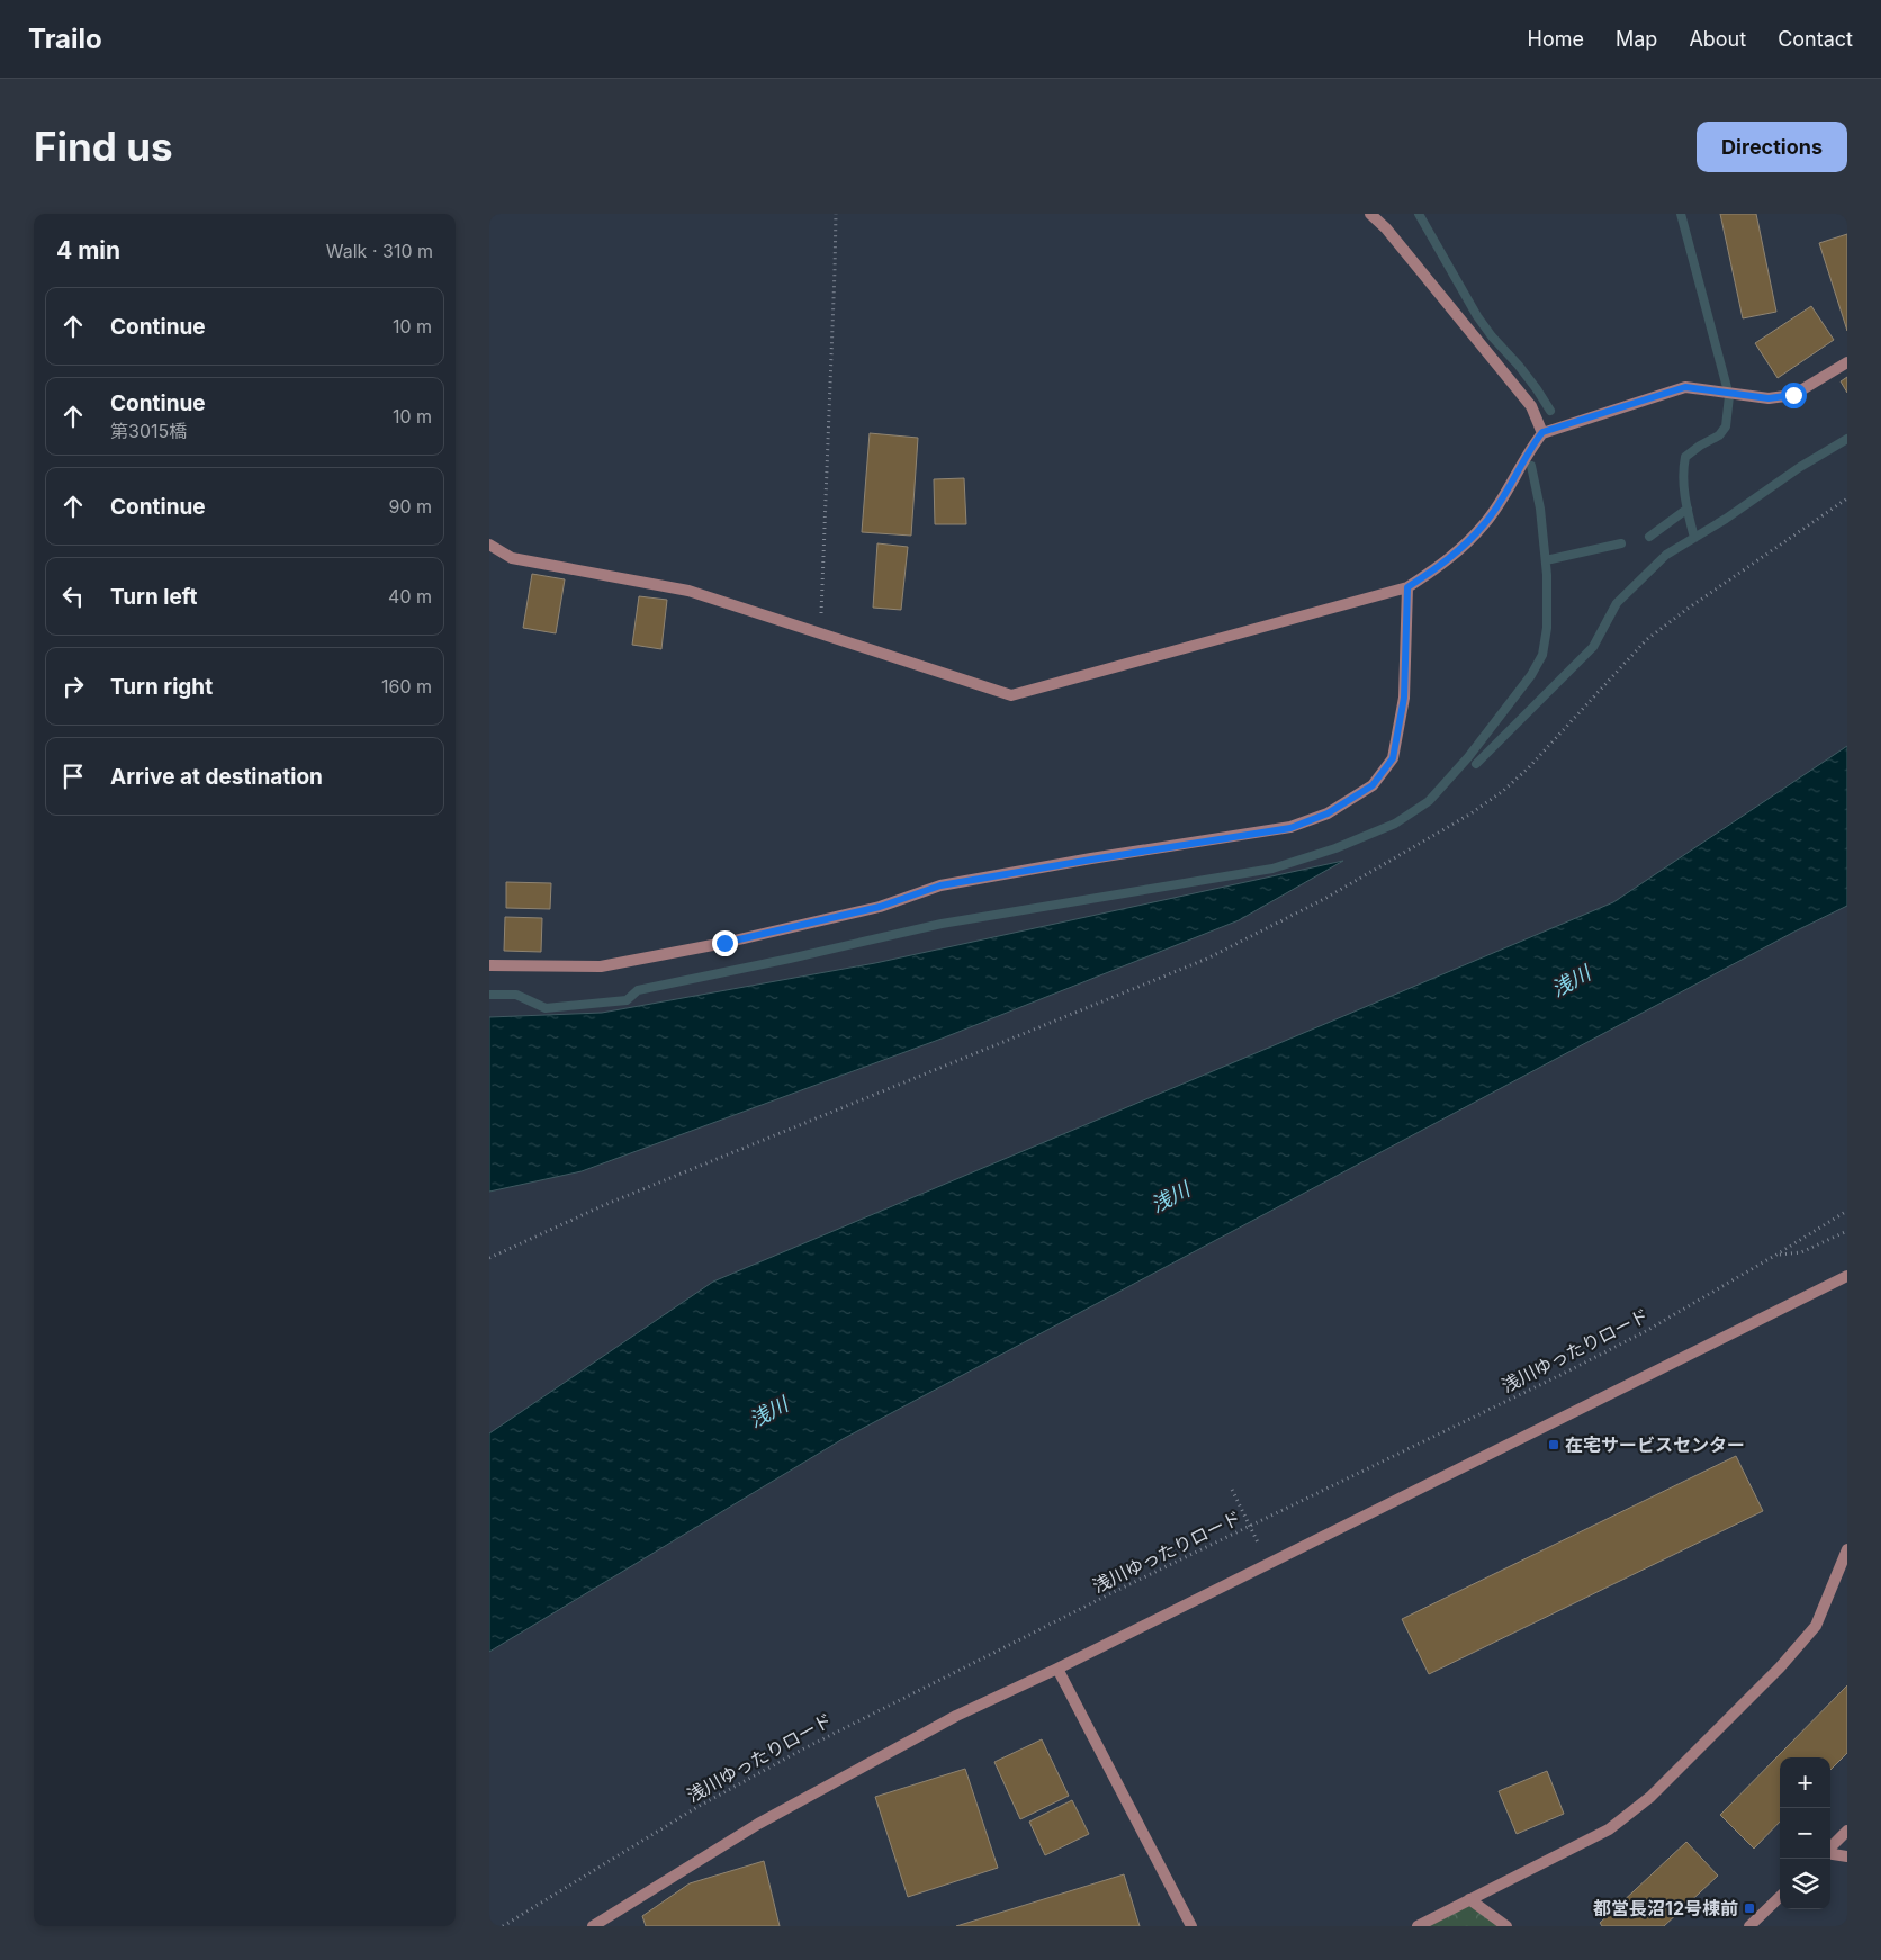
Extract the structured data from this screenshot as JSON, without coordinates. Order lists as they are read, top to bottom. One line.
{"streets":{"path":["浅川ゆったりロード"]},"water":["浅川"],"places":{"transit":["在宅サービスセンター","都営長沼12号棟前"]},"page":{"header":"Trailo","nav":["Home","Map","About","Contact"],"buttons":"Directions","title":"Find us","heading":["4 min","Walk · 310 m"],"list":[["Continue","10 m"],["Continue","第3015橋","10 m"],["Continue","90 m"],["Turn left","40 m"],["Turn right","160 m"],"Arrive at destination"],"map_buttons":["+","−"]}}
